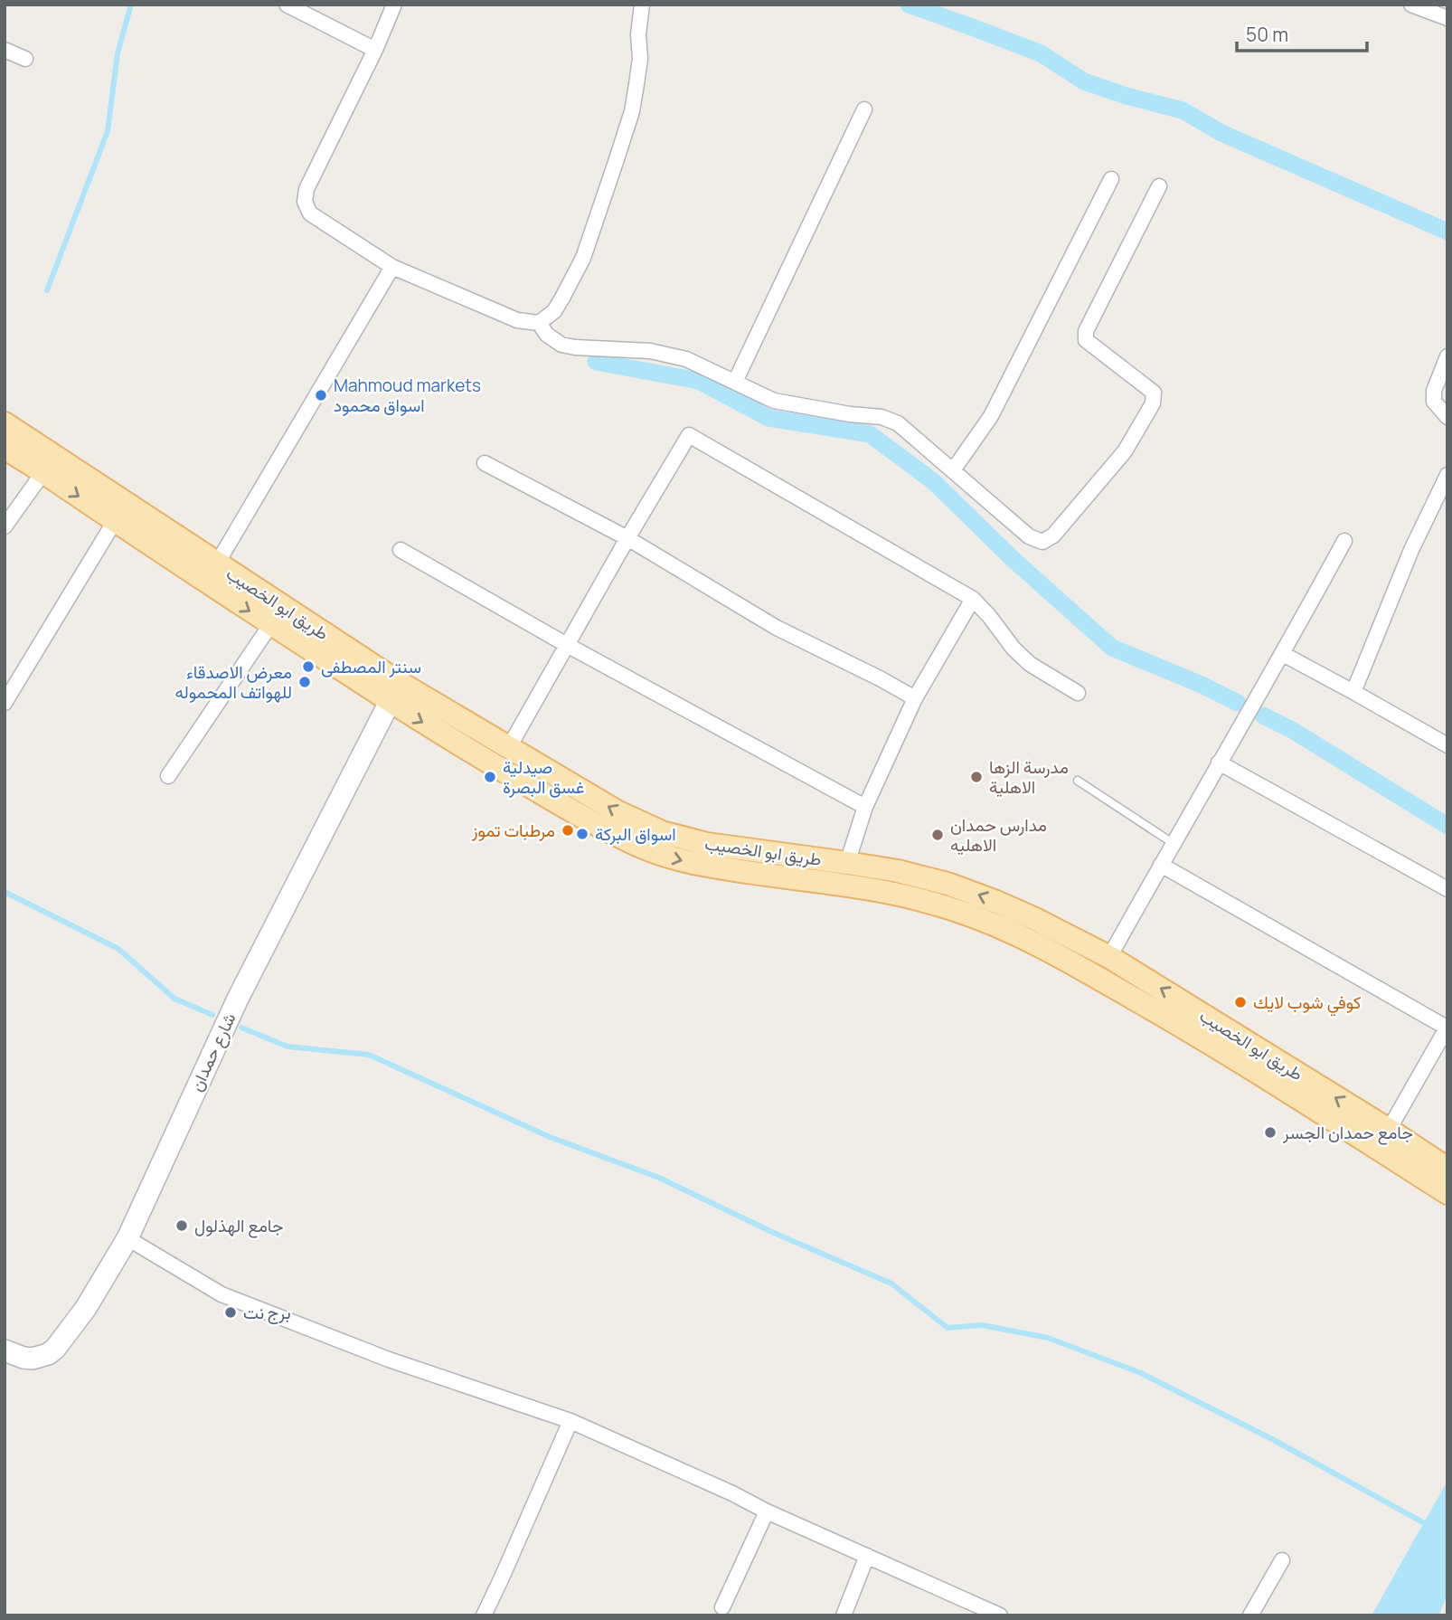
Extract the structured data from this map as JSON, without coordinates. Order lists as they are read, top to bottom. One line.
{"streets":{"main road":["طريق ابو الخصيب","شارع حمدان"]},"crossings":[["طريق ابو الخصيب","شارع حمدان"]],"places":["Mahmoud markets اسواق محمود","سنتر المصطفى","معرض الاصدقاء للهواتف المحموله","صيدلية غسق البصرة","مدرسة الزها الاهلية","مرطبات تموز","اسواق البركة","مدارس حمدان الاهليه","كوفي شوب لايك","جامع حمدان الجسر","جامع الهذلول","برج نت"],"scale_bar":"50 m"}
